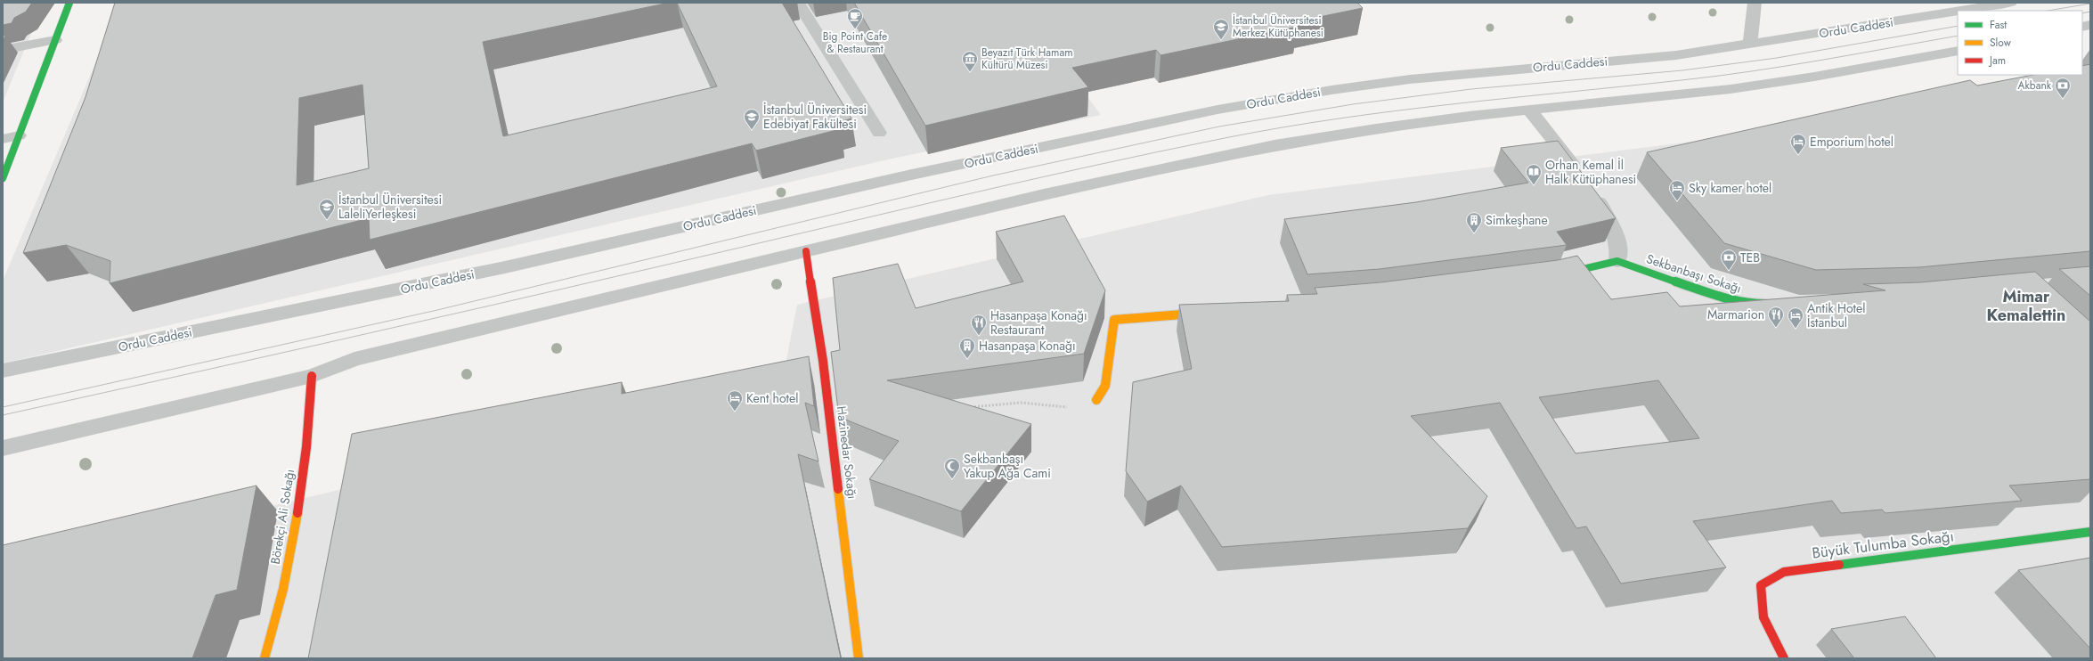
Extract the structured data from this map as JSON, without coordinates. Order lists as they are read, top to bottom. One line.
{"streets":{"street":["Ordu Caddesi","Sekbanbaşı Sokağı","Hazinedar Sokağı","Börekçi Ali Sokağı","Büyük Tulumba Sokağı"]},"districts":["Mimar Kemalettin"],"places":{"cafe":["Big Point Cafe & Restaurant"],"school or university":["İstanbul Üniversitesi Merkez Kütüphanesi","İstanbul Üniversitesi Edebiyat Fakültesi","İstanbul Üniversitesi LaleliYerleşkesi"],"museum":["Beyazıt Türk Hamam Kültürü Müzesi"],"bank":["Akbank","TEB"],"hotel":["Emporium hotel","Sky kamer hotel","Antik Hotel İstanbul","Kent hotel"],"library":["Orhan Kemal İl Halk Kütüphanesi"],"building":["Simkeşhane","Hasanpaşa Konağı"],"restaurant":["Marmarion","Hasanpaşa Konağı Restaurant"],"mosque":["Sekbanbaşı Yakup Ağa Cami"]},"legend":["Fast","Slow","Jam"]}
